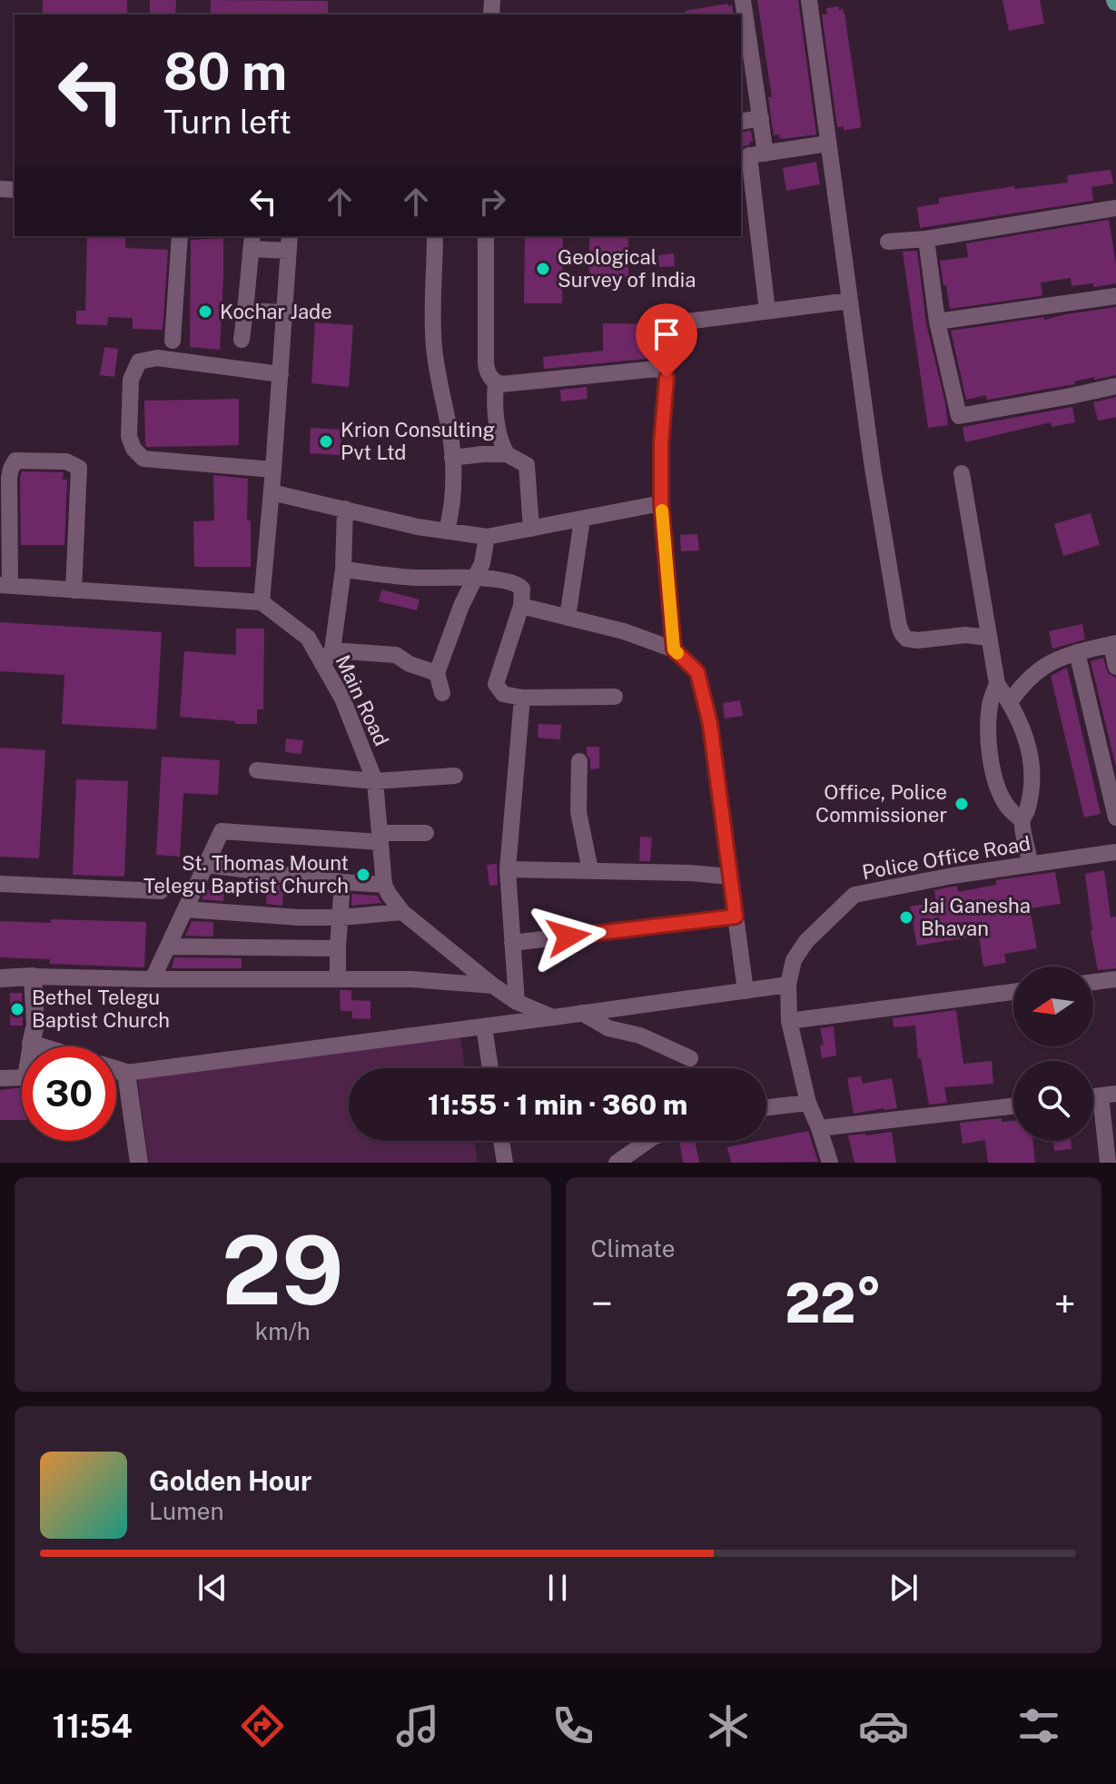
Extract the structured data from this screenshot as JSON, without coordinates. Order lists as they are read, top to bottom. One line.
{"streets":{"street":["Main Road","Police Office Road"]},"places":["Geological Survey of India","Kochar Jade","Krion Consulting Pvt Ltd","Office, Police Commissioner","St. Thomas Mount Telegu Baptist Church","Jai Ganesha Bhavan","Bethel Telegu Baptist Church"],"north":"left","page":{"turn":["80 m","Turn left"],"limit":"30","trip":"11:55 · 1 min · 360 m","tile":[["29","km/h"],"Climate"],"heat":["−","22°","+"],"song":["Golden Hour","Lumen"],"tabs":"11:54"}}
